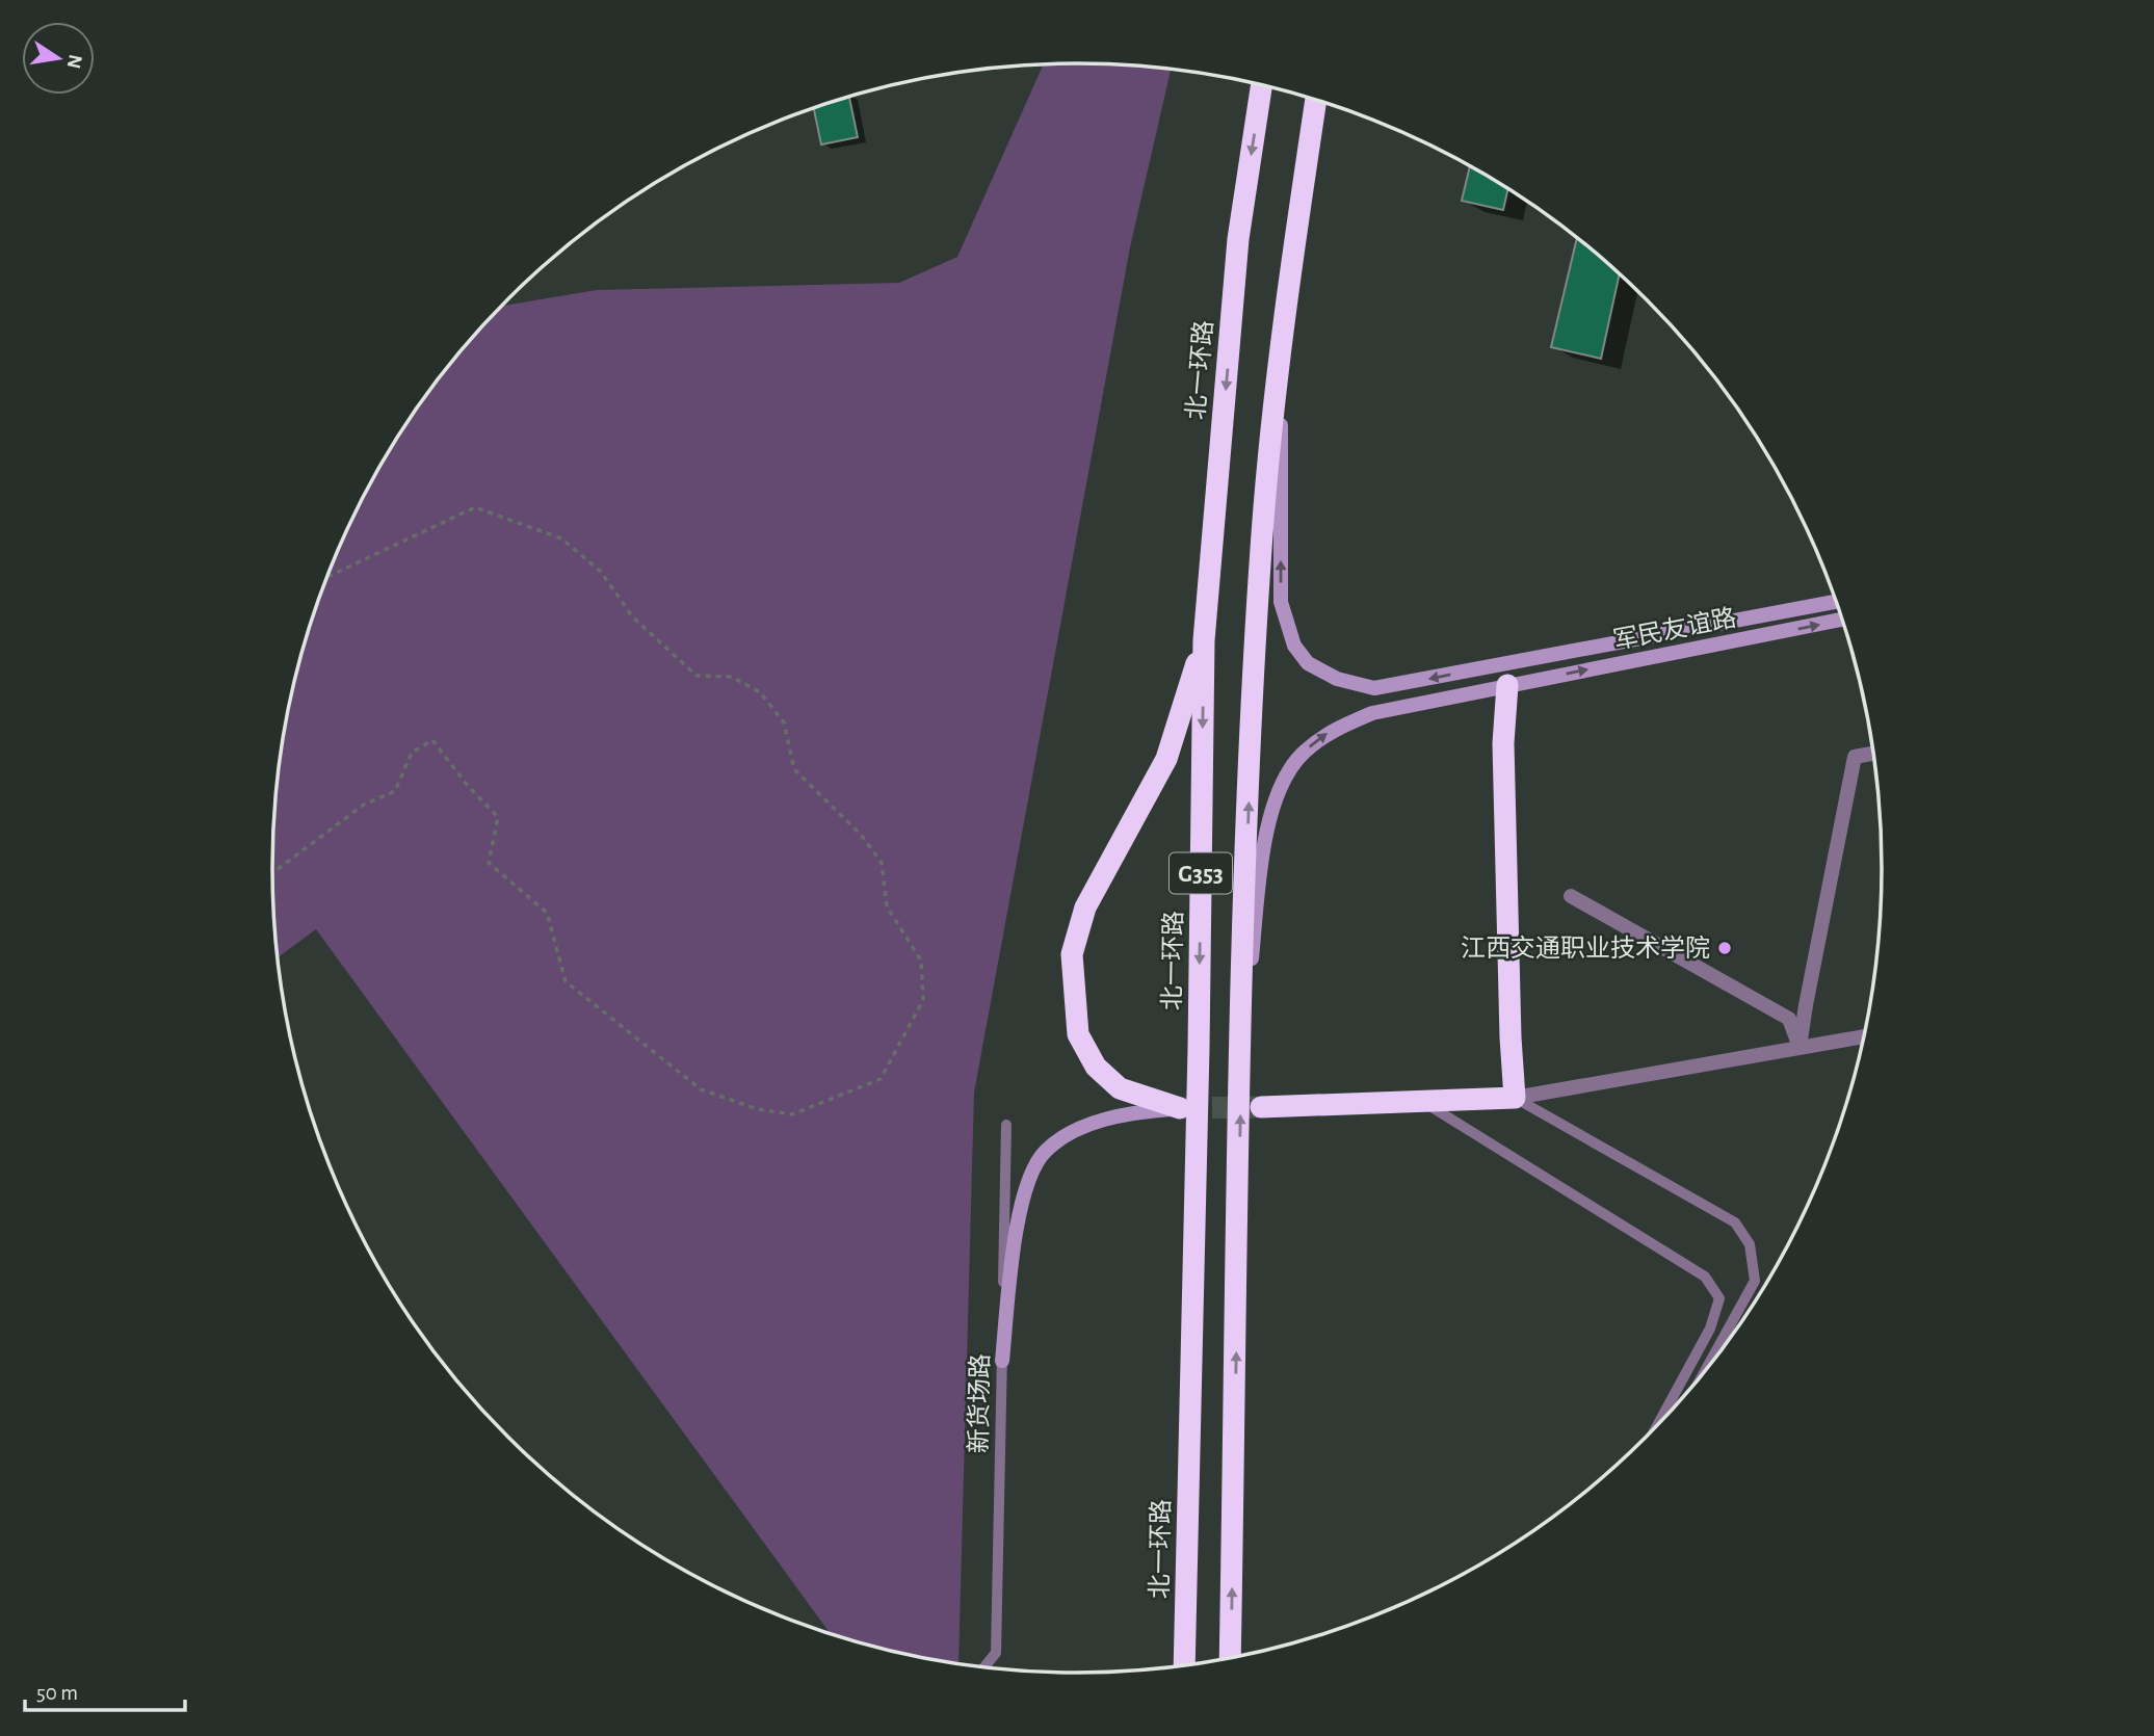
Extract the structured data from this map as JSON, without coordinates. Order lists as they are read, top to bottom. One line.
{"streets":{"highway":["北一环路","G353"],"street":["军民友谊路"],"lane":["新货场路"]},"places":["江西交通职业技术学院"],"scale_bar":"50 m","north":"right"}
